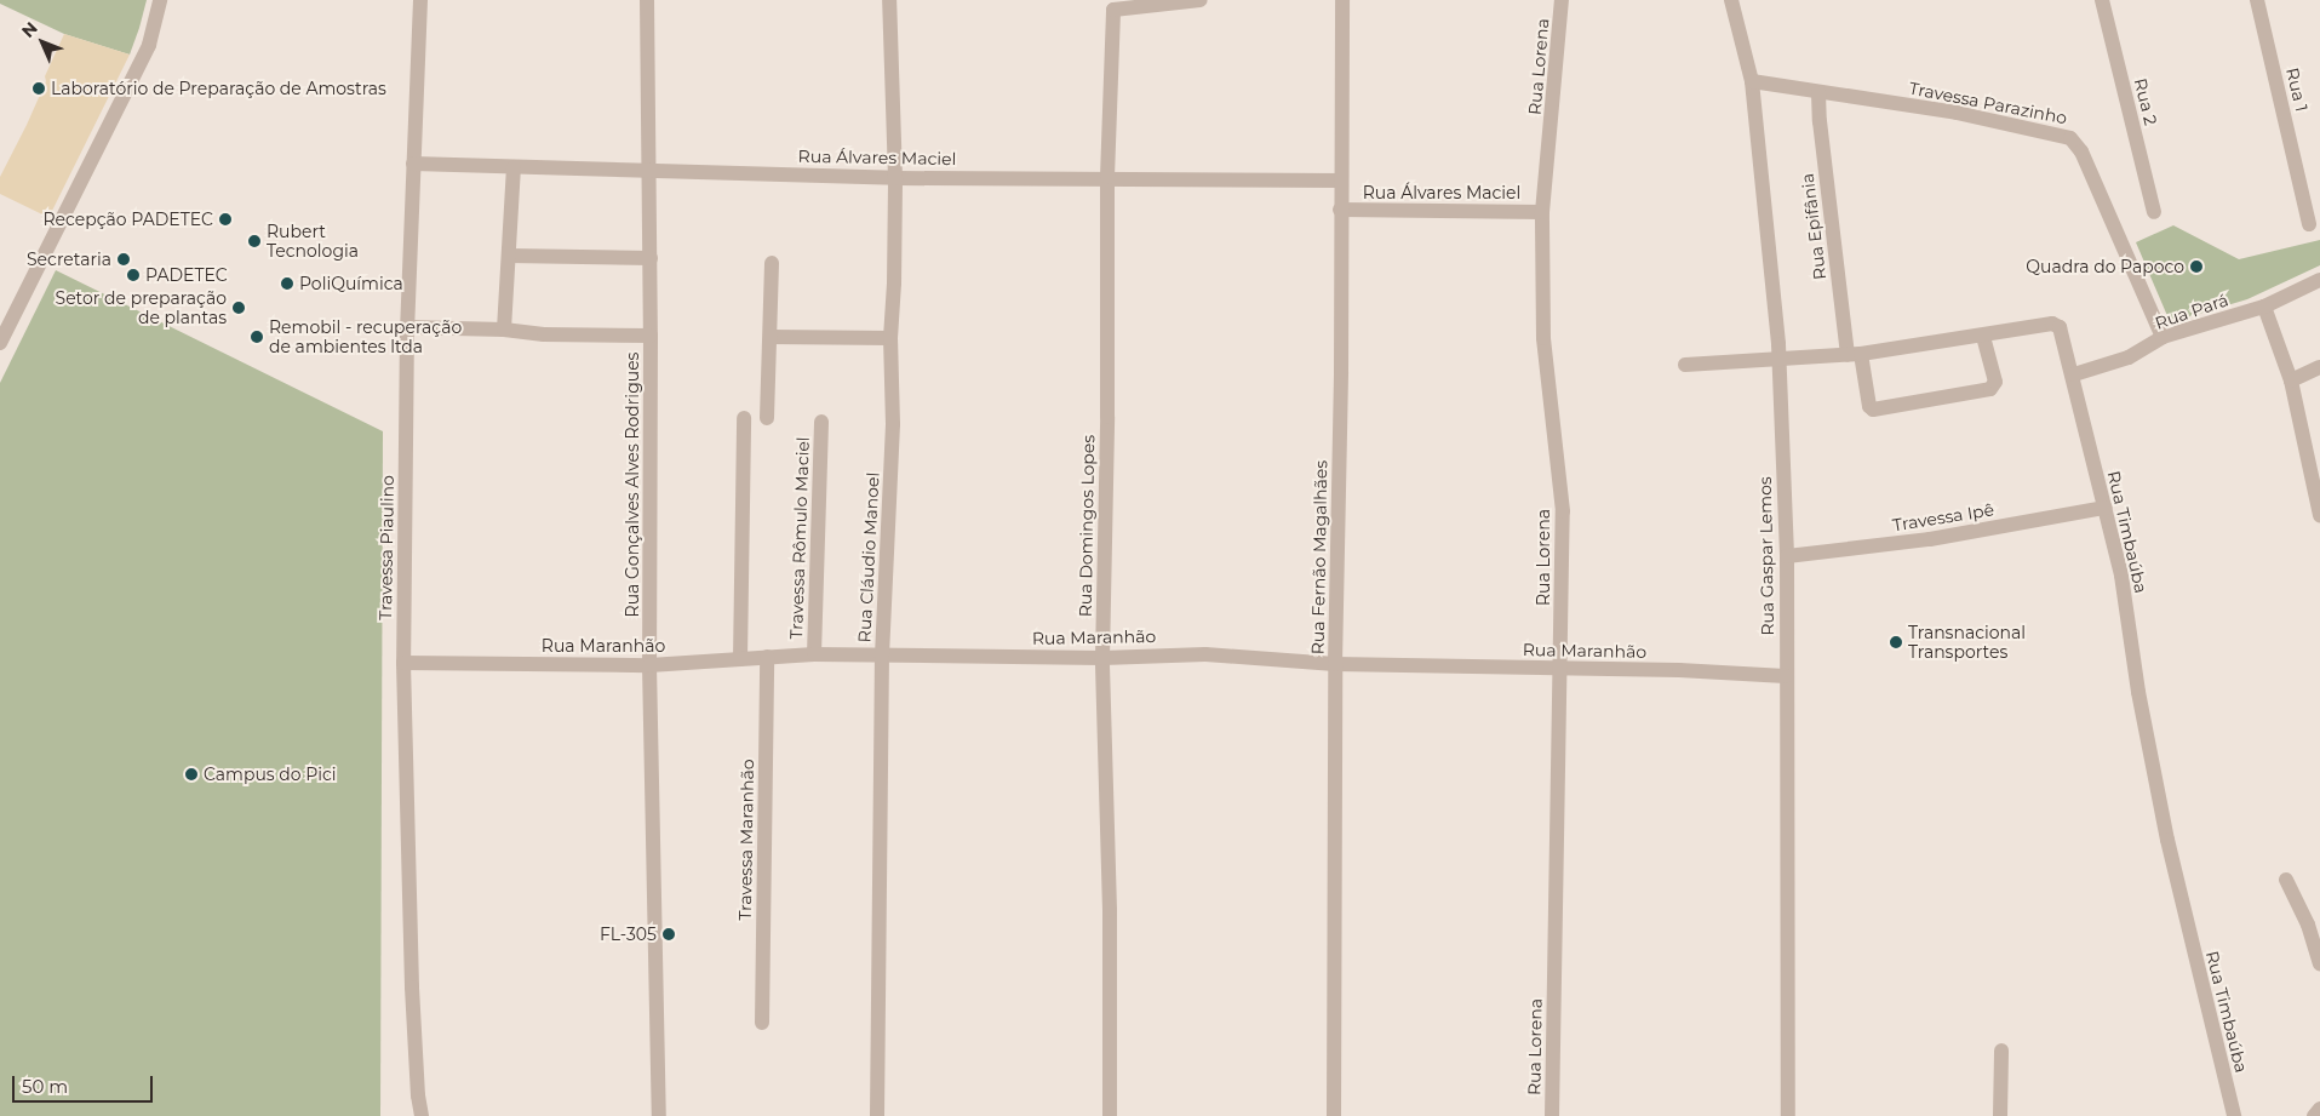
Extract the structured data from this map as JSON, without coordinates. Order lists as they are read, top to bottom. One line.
{"streets":{"street":["Rua Lorena","Rua 1","Rua 2","Travessa Parazinho","Rua Álvares Maciel","Rua Epifânia","Rua Pará","Rua Gonçalves Alves Rodrigues","Travessa Ipê","Rua Domingos Lopes","Rua Timbaúba","Travessa Rômulo Maciel","Travessa Piaulino","Rua Gaspar Lemos","Rua Cláudio Manoel","Rua Fernão Magalhães","Rua Maranhão","Travessa Maranhão"]},"crossings":[["Rua Lorena","Rua Álvares Maciel"],["Rua Lorena","Rua Maranhão"],["Travessa Parazinho","Rua Epifânia"],["Travessa Parazinho","Rua Pará"],["Travessa Parazinho","Rua Gaspar Lemos"],["Rua Álvares Maciel","Rua Gonçalves Alves Rodrigues"],["Rua Álvares Maciel","Rua Domingos Lopes"],["Rua Álvares Maciel","Travessa Piaulino"],["Rua Álvares Maciel","Rua Cláudio Manoel"],["Rua Álvares Maciel","Rua Fernão Magalhães"],["Rua Epifânia","Rua Timbaúba"],["Rua Pará","Rua Timbaúba"],["Rua Gonçalves Alves Rodrigues","Rua Maranhão"],["Travessa Ipê","Rua Timbaúba"],["Travessa Ipê","Rua Gaspar Lemos"],["Rua Domingos Lopes","Rua Maranhão"],["Rua Timbaúba","Rua Gaspar Lemos"],["Travessa Rômulo Maciel","Rua Maranhão"],["Travessa Piaulino","Rua Maranhão"],["Rua Gaspar Lemos","Rua Maranhão"],["Rua Cláudio Manoel","Rua Maranhão"],["Rua Fernão Magalhães","Rua Maranhão"],["Rua Maranhão","Travessa Maranhão"]],"places":["Laboratório de Preparação de Amostras","Recepção PADETEC","Rubert Tecnologia","Secretaria","Quadra do Papoco","PADETEC","PoliQuímica","Setor de preparação de plantas","Remobil - recuperação de ambientes ltda","Transnacional Transportes","Campus do Pici","FL-305"],"scale_bar":"50 m","north":"top left"}
